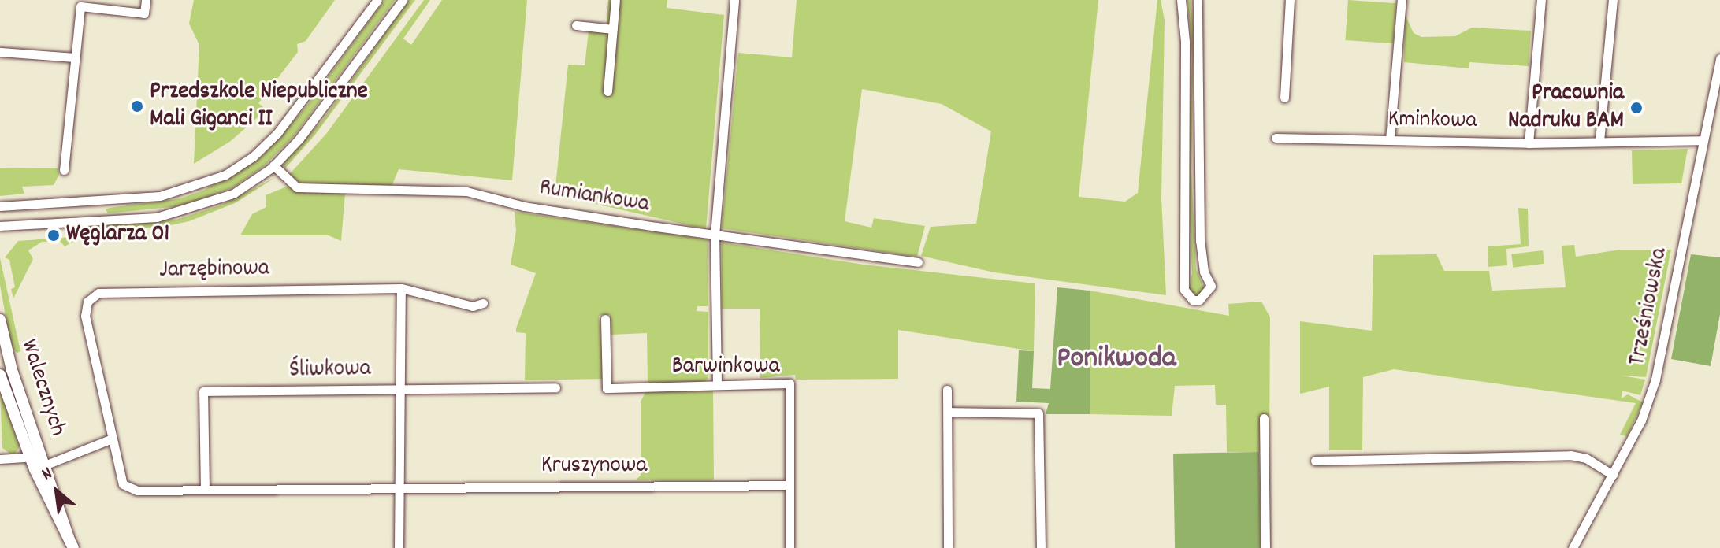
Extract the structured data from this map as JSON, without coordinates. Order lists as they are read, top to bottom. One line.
{"streets":{"street":["Kminkowa","Rumiankowa","Jarzębinowa","Trześniowska","Barwinkowa","Śliwkowa","Walecznych","Kruszynowa"]},"crossings":[["Kminkowa","Trześniowska"],["Jarzębinowa","Śliwkowa"],["Jarzębinowa","Kruszynowa"],["Barwinkowa","Kruszynowa"]],"districts":["Ponikwoda"],"places":["Przedszkole Niepubliczne Mali Giganci II","Pracownia Nadruku BAM","Węglarza 01"],"north":"top left"}
